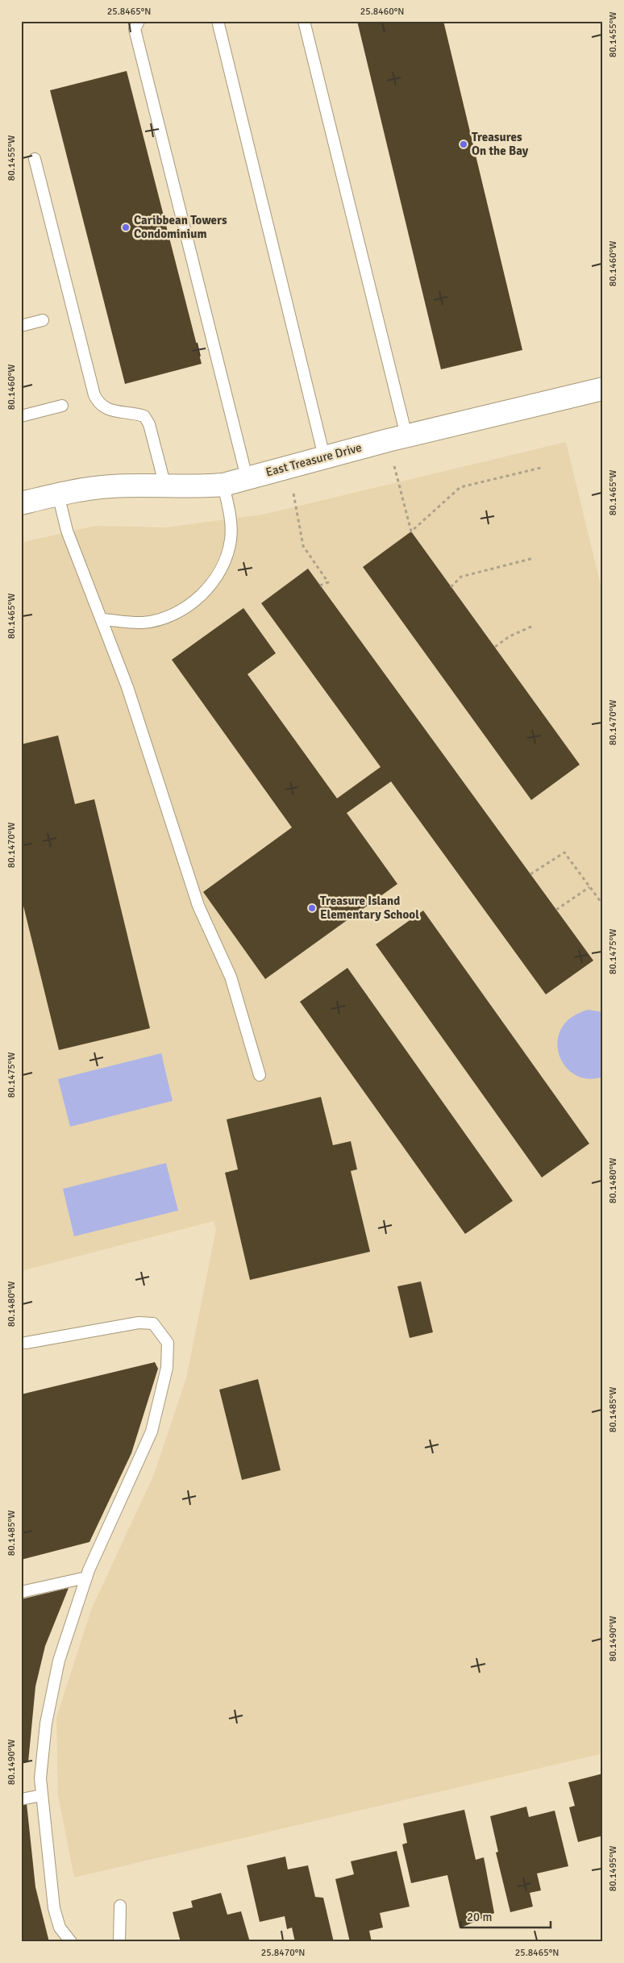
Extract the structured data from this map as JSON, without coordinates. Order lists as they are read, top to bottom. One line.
{"streets":{"street":["East Treasure Drive"]},"places":["Treasures On the Bay","Caribbean Towers Condominium","Treasure Island Elementary School"],"scale_bar":"20 m","coordinates":["25.8465°N","25.8460°N","80.1455°W","80.1460°W","80.1465°W","80.1470°W","80.1475°W","80.1480°W","80.1485°W","80.1490°W","80.1495°W","25.8470°N"]}
